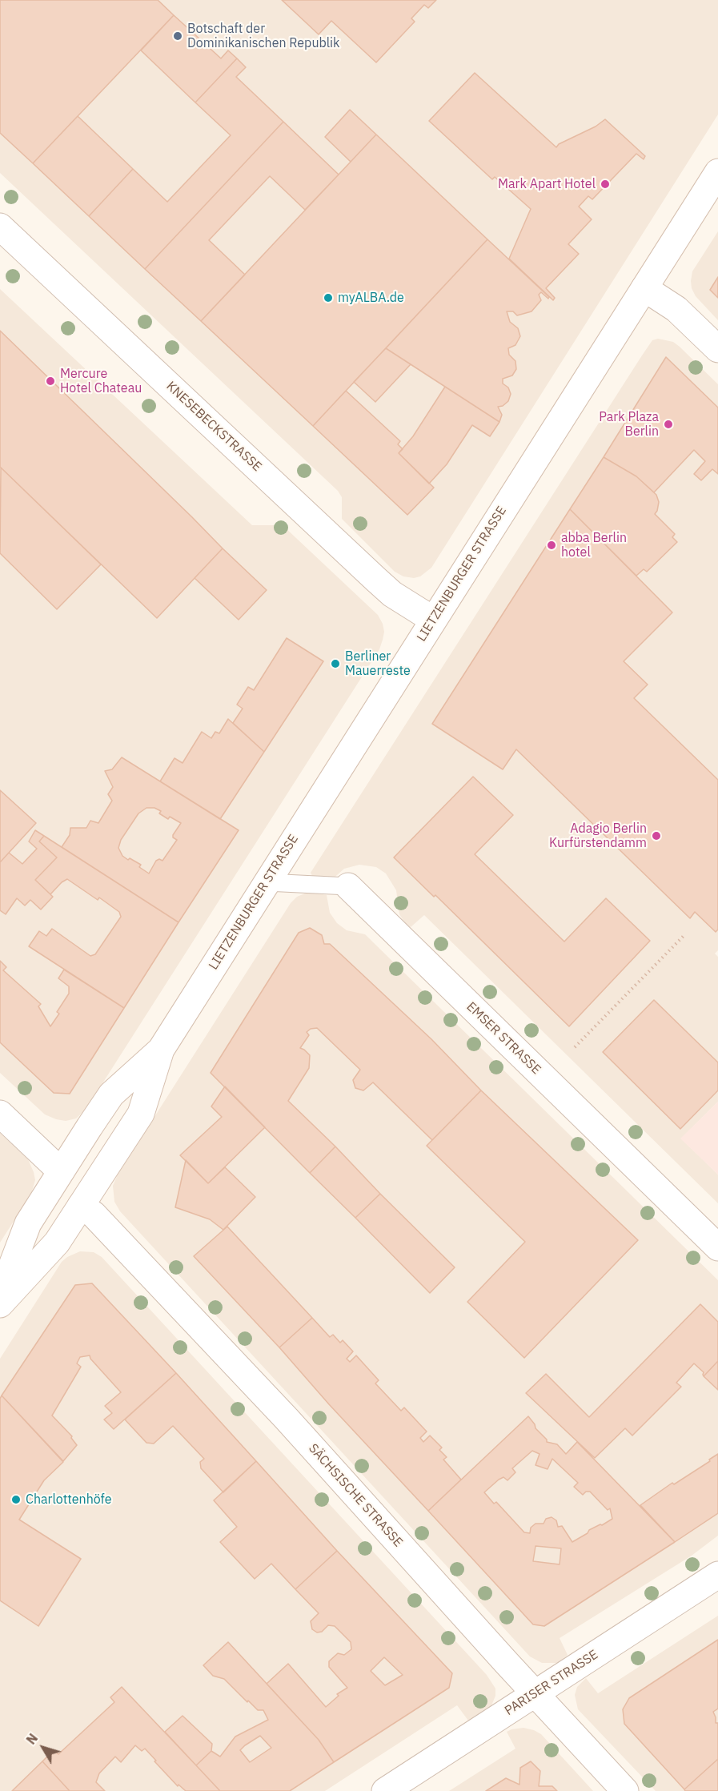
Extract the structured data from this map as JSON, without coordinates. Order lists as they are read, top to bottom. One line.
{"streets":{"street":["KNESEBECKSTRASSE","LIETZENBURGER STRASSE","EMSER STRASSE","SÄCHSISCHE STRASSE","PARISER STRASSE"]},"crossings":[["KNESEBECKSTRASSE","LIETZENBURGER STRASSE"],["LIETZENBURGER STRASSE","EMSER STRASSE"],["LIETZENBURGER STRASSE","SÄCHSISCHE STRASSE"],["SÄCHSISCHE STRASSE","PARISER STRASSE"]],"places":["Botschaft der Dominikanischen Republik","Mark Apart Hotel","myALBA.de","Mercure Hotel Chateau","Park Plaza Berlin","abba Berlin hotel","Berliner Mauerreste","Adagio Berlin Kurfürstendamm","Charlottenhöfe"],"north":"top left"}
